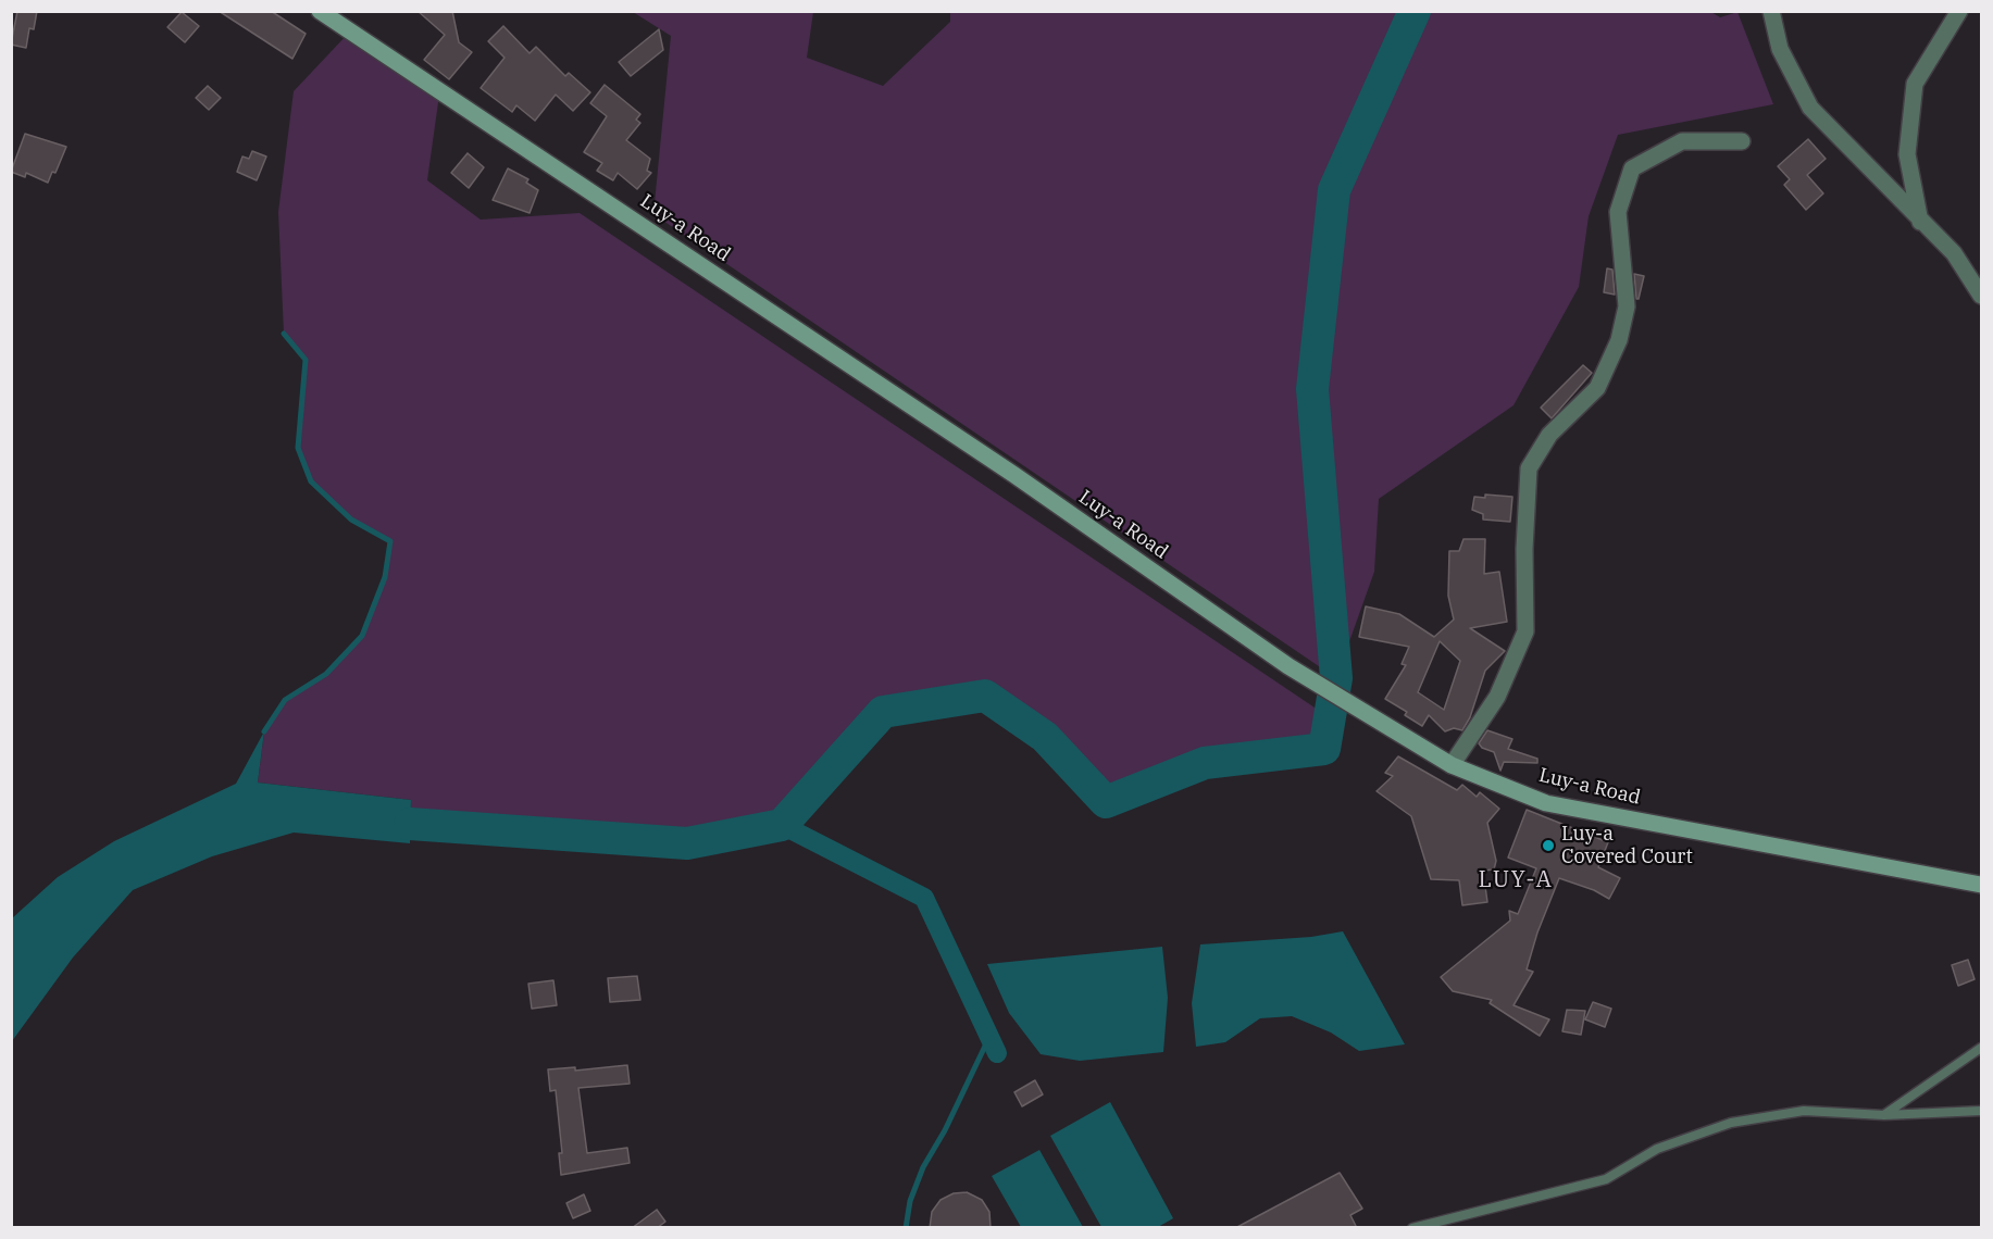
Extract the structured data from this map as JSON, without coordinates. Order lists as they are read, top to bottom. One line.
{"streets":{"main road":["Luy-a Road"]},"districts":["LUY-A"],"places":["Luy-a Covered Court"]}
